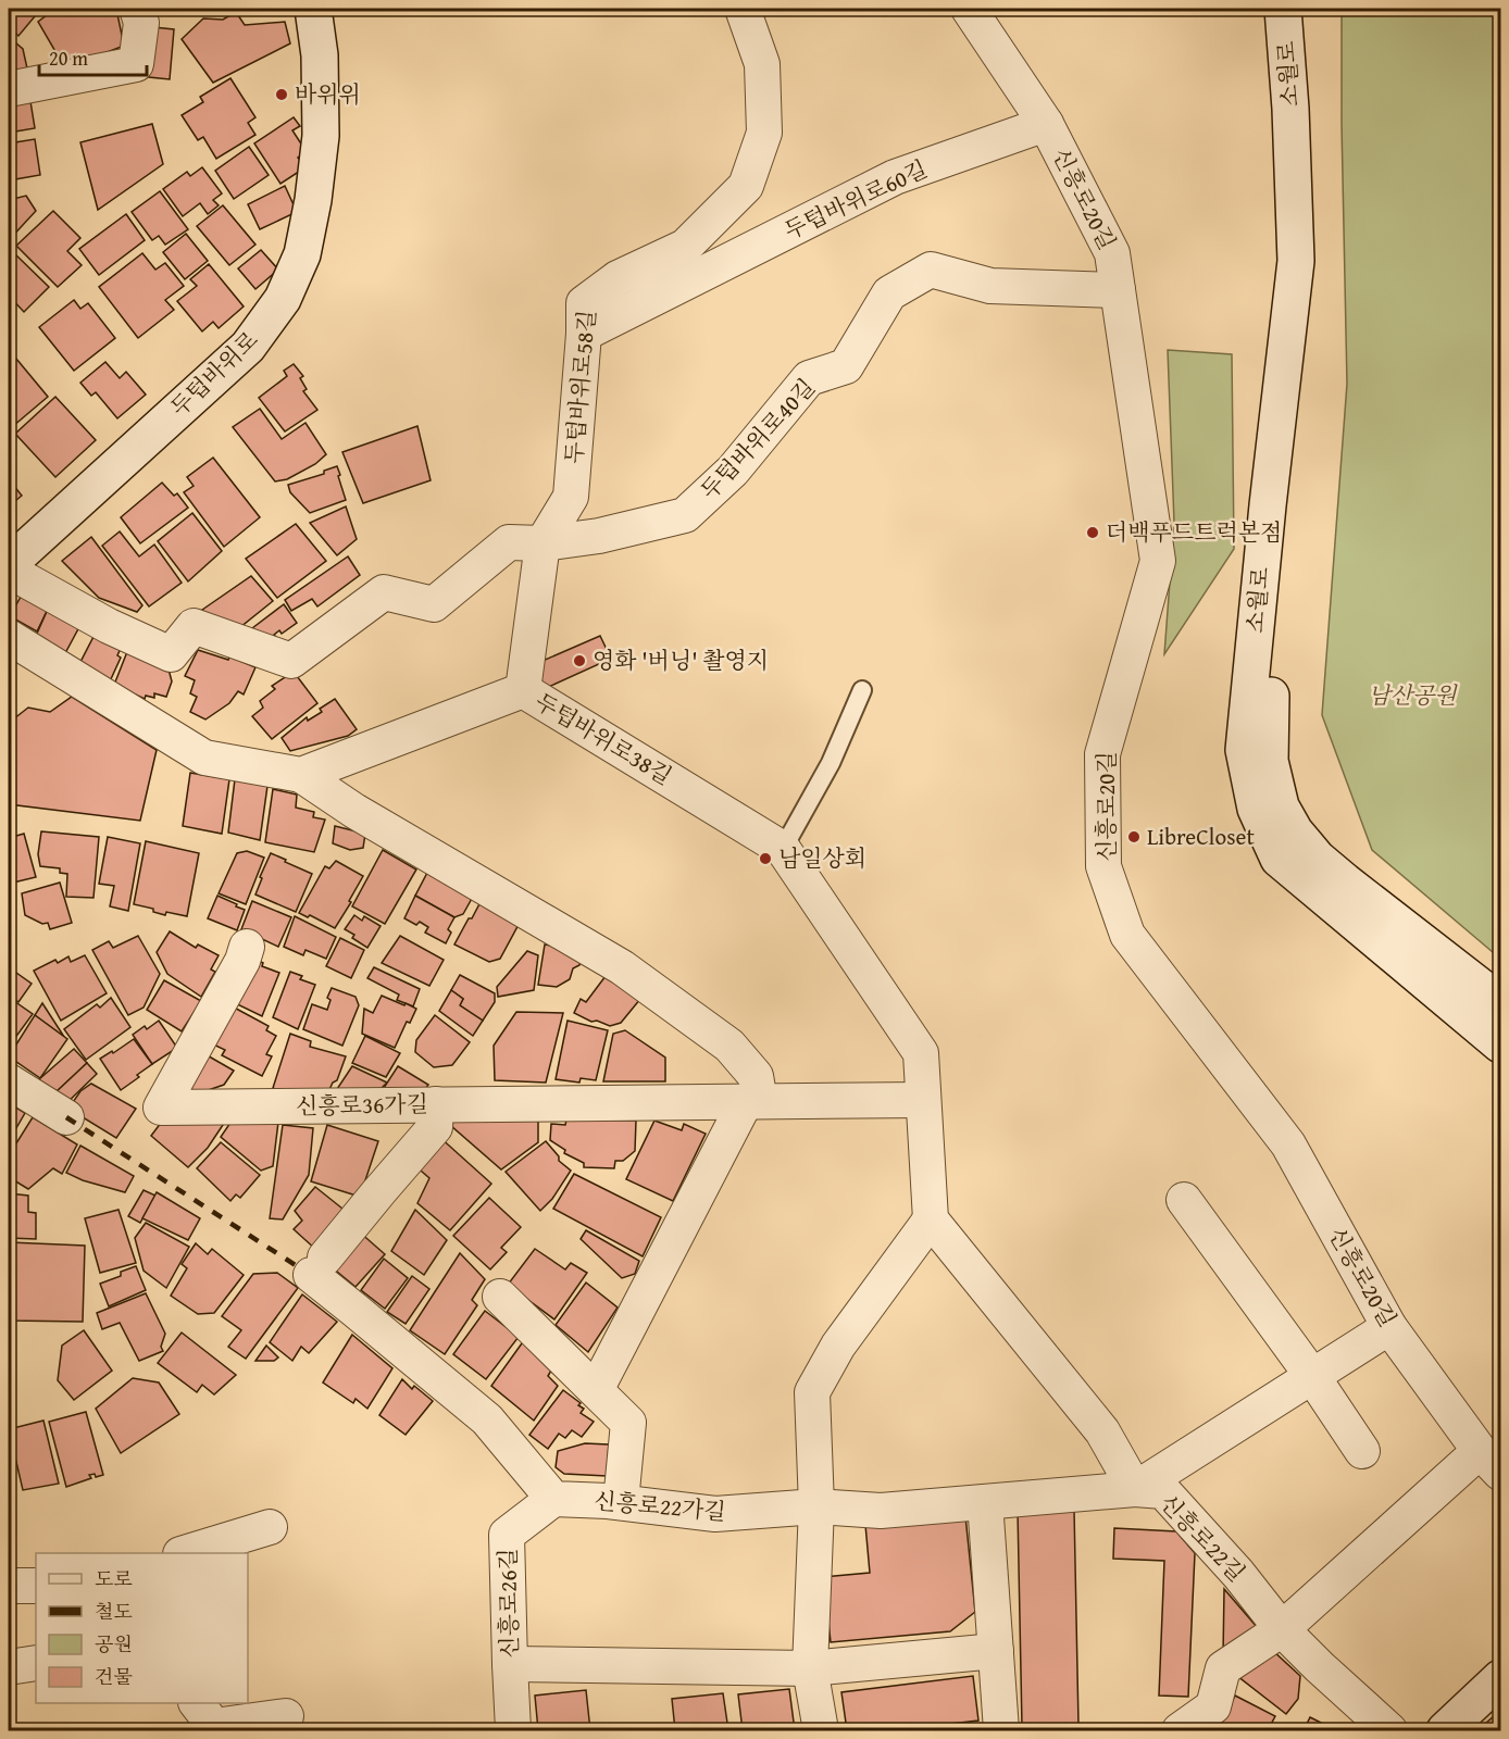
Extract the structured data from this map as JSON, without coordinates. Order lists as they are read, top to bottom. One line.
{"streets":{"main road":["소월로","두텁바위로"],"street":["신흥로20길","두텁바위로60길","두텁바위로58길","두텁바위로40길","두텁바위로38길","신흥로36가길","신흥로22가길","신흥로22길","신흥로26길"]},"crossings":[["신흥로20길","두텁바위로60길"],["신흥로20길","두텁바위로40길"],["두텁바위로60길","두텁바위로58길"],["두텁바위로58길","두텁바위로40길"],["두텁바위로58길","두텁바위로38길"],["두텁바위로38길","신흥로36가길"],["신흥로22가길","신흥로22길"],["신흥로22가길","신흥로26길"]],"parks":["남산공원"],"places":["바위위","더백푸드트럭본점","영화 '버닝' 촬영지","LibreCloset","남일상회"],"legend":["도로","철도","공원","건물"],"scale_bar":"20 m"}
